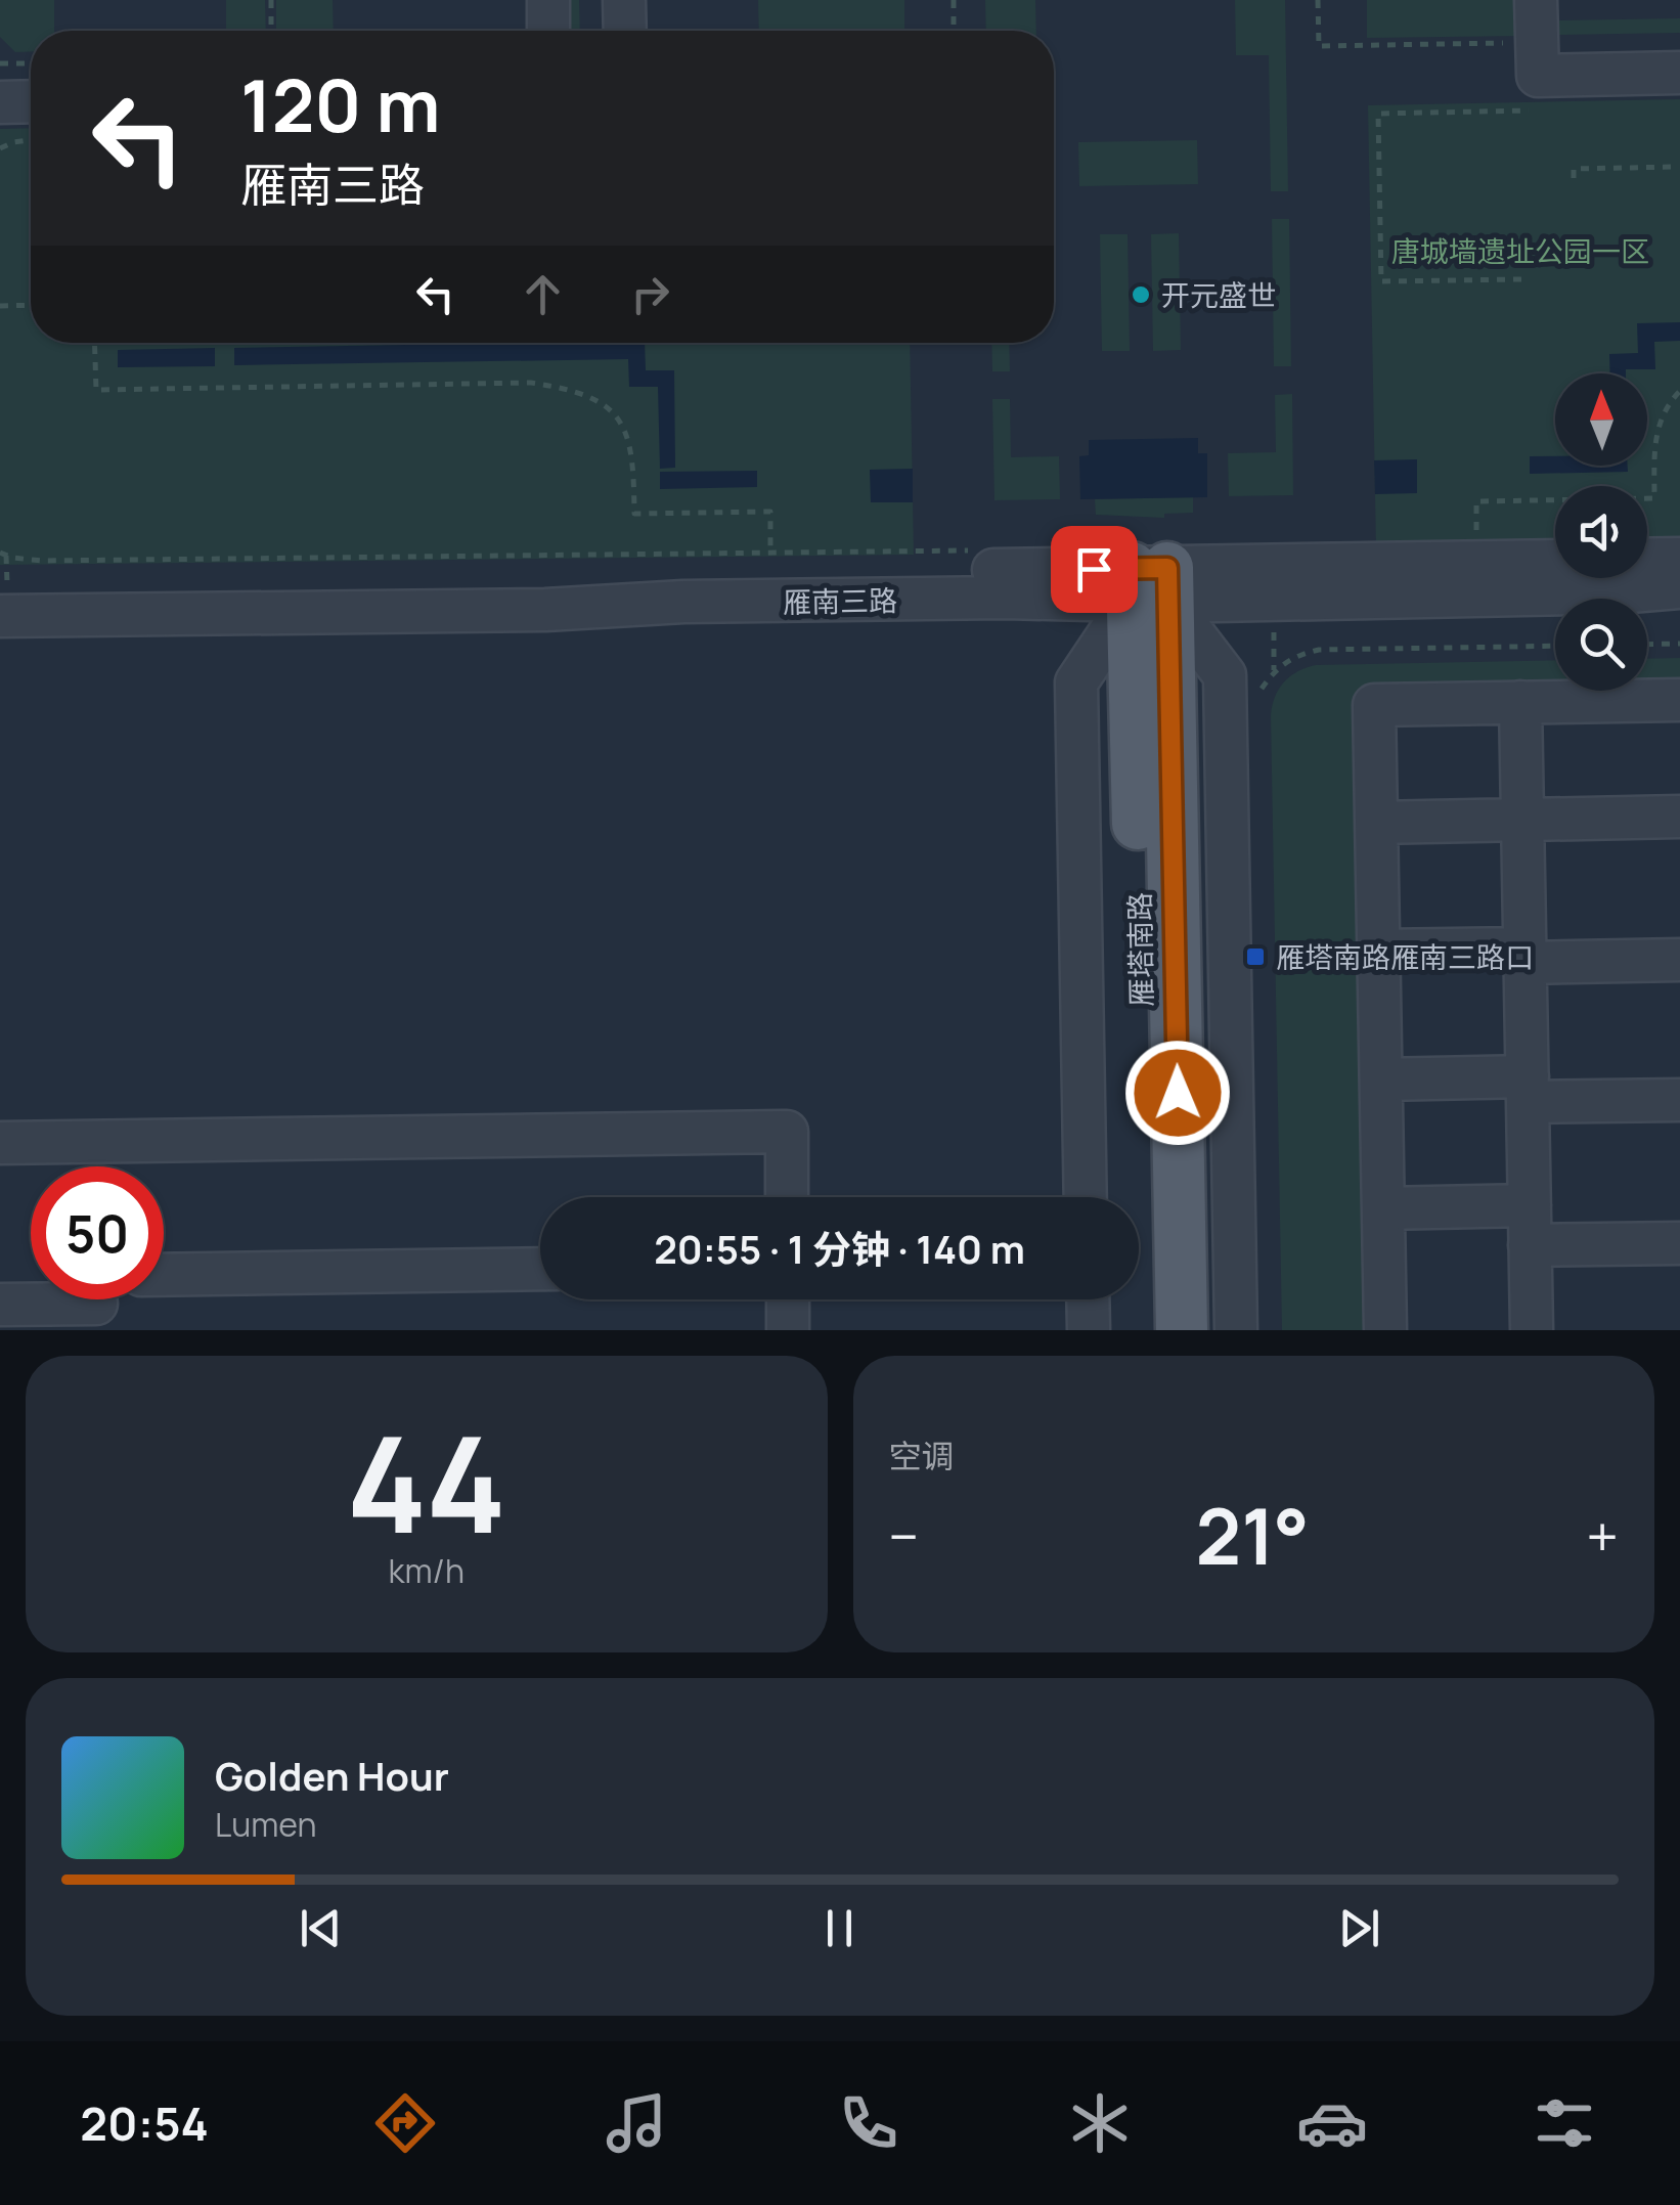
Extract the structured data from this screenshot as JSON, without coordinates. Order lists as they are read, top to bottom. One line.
{"streets":{"main road":["雁塔南路"],"street":["雁南三路"]},"crossings":[["雁南三路","雁塔南路"]],"parks":["唐城墙遗址公园一区"],"places":{"other":["开元盛世"],"transit":["雁塔南路雁南三路口"]},"north":"top","page":{"turn":["120 m","雁南三路"],"limit":"50","trip":"20:55 · 1 分钟 · 140 m","tile":[["44","km/h"],"空调"],"heat":["−","21°","+"],"song":["Golden Hour","Lumen"],"tabs":"20:54"}}
